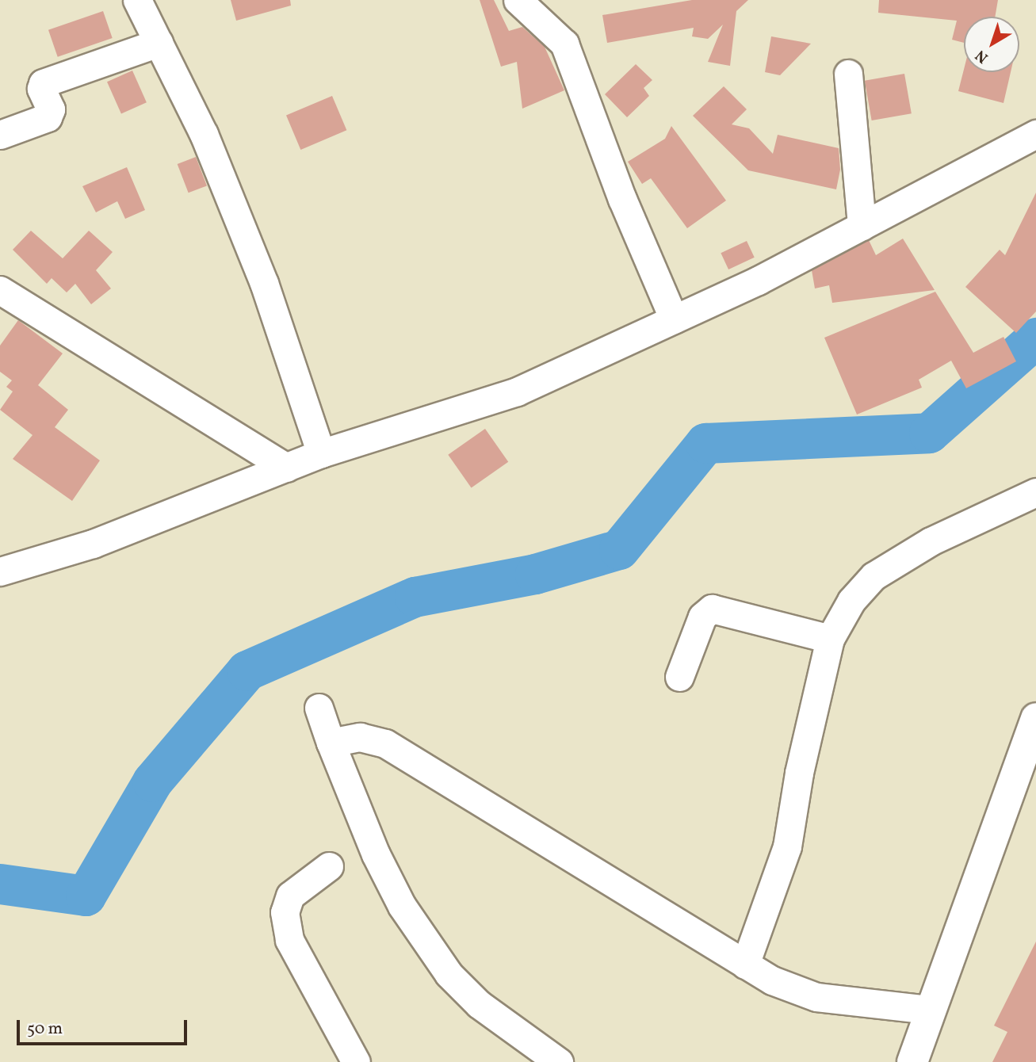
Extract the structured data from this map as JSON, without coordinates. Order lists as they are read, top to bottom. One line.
{"scale_bar":"50 m","north":"bottom left"}
